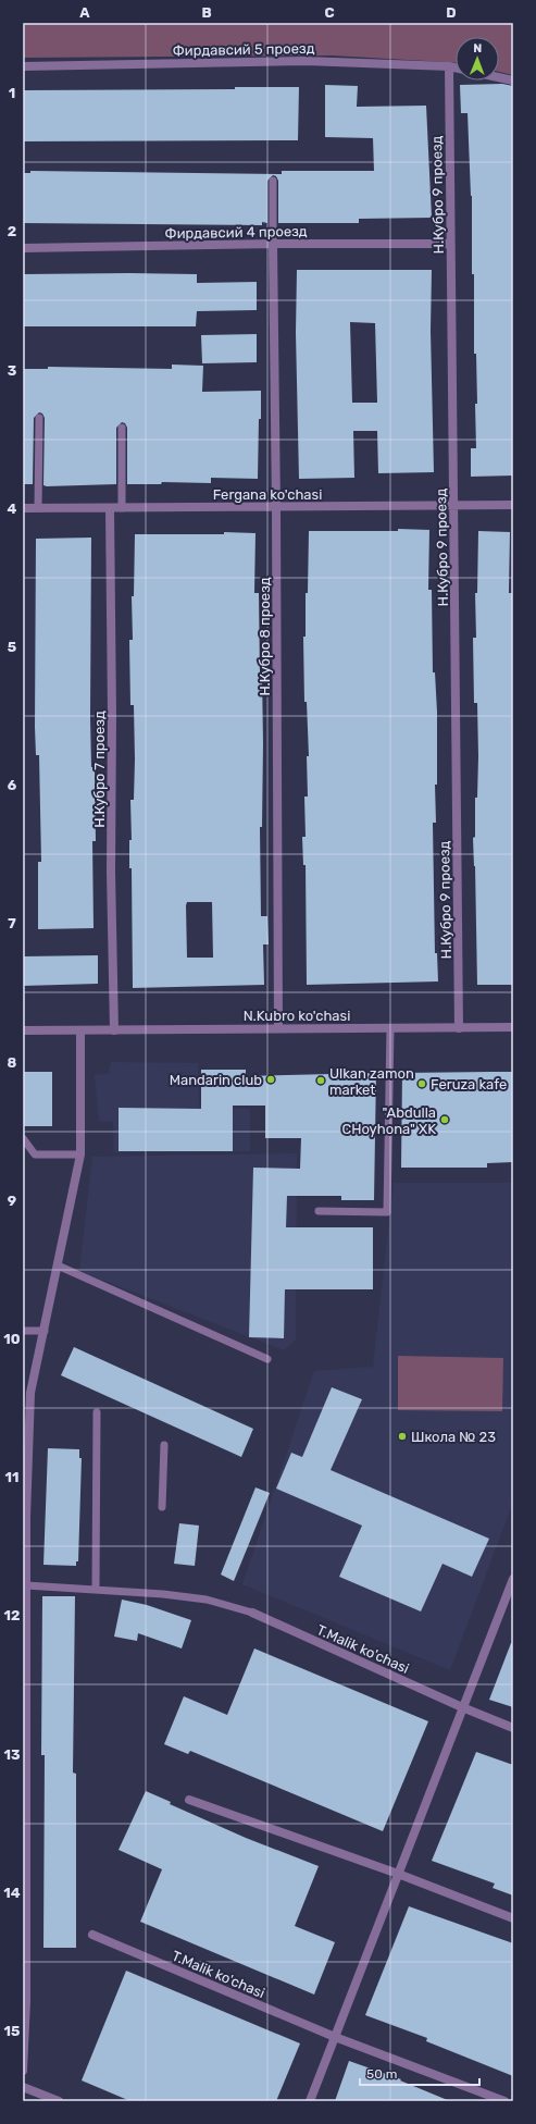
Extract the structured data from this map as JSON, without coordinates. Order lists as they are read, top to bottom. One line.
{"streets":{"street":["Фирдавсий 5 проезд","Н.Кубро 9 проезд","Фирдавсий 4 проезд","Fergana ko'chasi","Н.Кубро 8 проезд","Н.Кубро 7 проезд","N.Kubro ko'chasi","T.Malik ko'chasi"]},"crossings":[["Фирдавсий 5 проезд","Н.Кубро 9 проезд"],["Н.Кубро 9 проезд","Фирдавсий 4 проезд"],["Н.Кубро 9 проезд","Fergana ko'chasi"],["Н.Кубро 9 проезд","N.Kubro ko'chasi"],["Фирдавсий 4 проезд","Н.Кубро 8 проезд"],["Fergana ko'chasi","Н.Кубро 8 проезд"],["Fergana ko'chasi","Н.Кубро 7 проезд"],["Н.Кубро 8 проезд","N.Kubro ko'chasi"],["Н.Кубро 7 проезд","N.Kubro ko'chasi"]],"places":["Mandarin club","Ulkan zamon market","Feruza kafe","\"Abdulla CHoyhona\" XK","Школа № 23"],"scale_bar":"50 m","north":"top","grid":{"columns":["A","B","C","D"],"rows":["1","2","3","4","5","6","7","8","9","10","11","12","13","14","15"]}}
